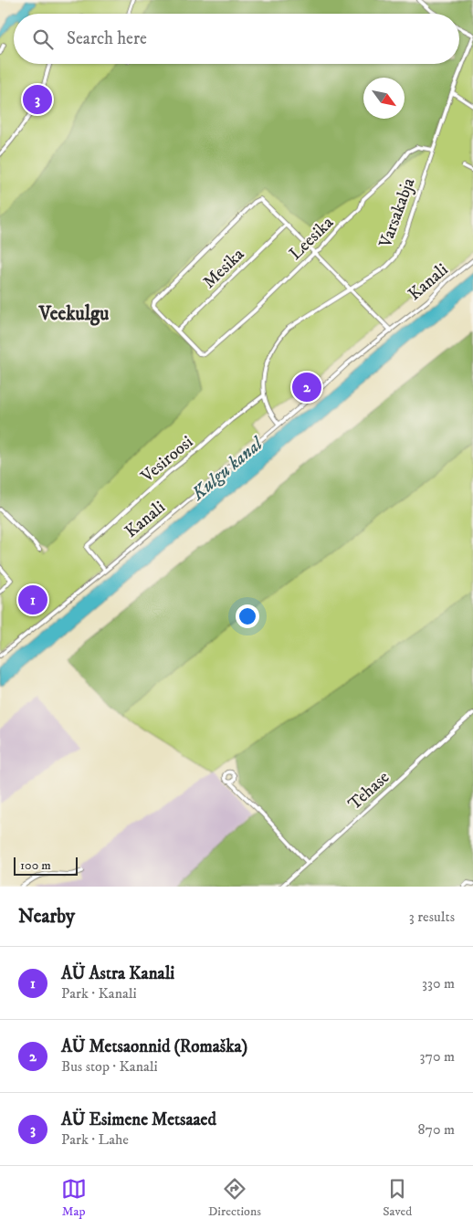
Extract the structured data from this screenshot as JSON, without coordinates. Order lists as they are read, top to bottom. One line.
{"streets":{"street":["Varsakabja","Leesika","Mesika","Kanali","Vesiroosi","Tehase"]},"crossings":[["Varsakabja","Leesika"],["Varsakabja","Vesiroosi"],["Leesika","Mesika"],["Kanali","Vesiroosi"]],"districts":["Veekulgu"],"water":["Kulgu kanal"],"scale_bar":"100 m","north":"bottom right","page":{"search":"Search here","pins":["3","2","1"],"scale":"100 m","heading":["Nearby","3 results"],"list":[{"mark":"1","name":"AÜ Astra Kanali","note":"Park · Kanali","value":"330 m"},{"mark":"2","name":"AÜ Metsaonnid (Romaška)","note":"Bus stop · Kanali","value":"370 m"},{"mark":"3","name":"AÜ Esimene Metsaaed","note":"Park · Lahe","value":"870 m"}],"nav":["Map","Directions","Saved"]}}
